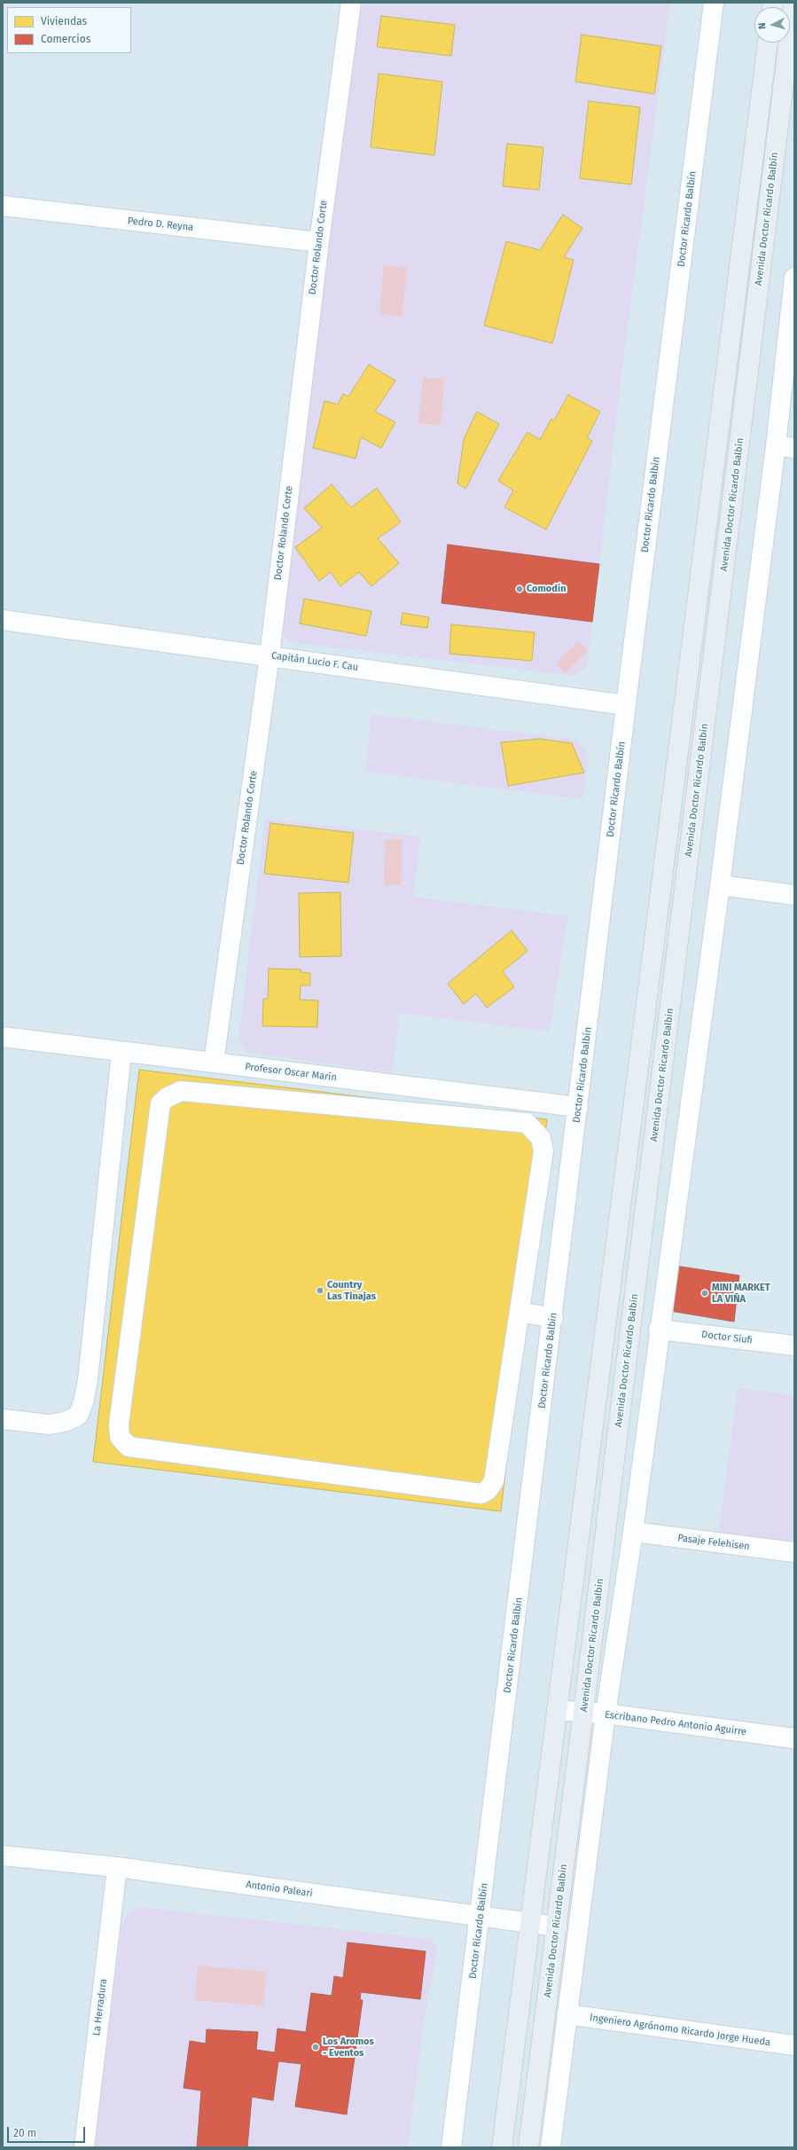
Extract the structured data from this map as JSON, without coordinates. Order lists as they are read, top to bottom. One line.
{"streets":{"main road":["Avenida Doctor Ricardo Balbín"],"street":["Doctor Ricardo Balbín","Pedro D. Reyna","Doctor Rolando Corte","Capitán Lucio F. Cau","Profesor Oscar Marín","Doctor Siufi","Pasaje Felehisen","Escribano Pedro Antonio Aguirre","Antonio Paleari","La Herradura","Ingeniero Agrónomo Ricardo Jorge Hueda"]},"crossings":[["Doctor Ricardo Balbín","Capitán Lucio F. Cau"],["Doctor Ricardo Balbín","Profesor Oscar Marín"],["Doctor Ricardo Balbín","Antonio Paleari"],["Avenida Doctor Ricardo Balbín","Escribano Pedro Antonio Aguirre"],["Avenida Doctor Ricardo Balbín","Antonio Paleari"],["Pedro D. Reyna","Doctor Rolando Corte"],["Doctor Rolando Corte","Capitán Lucio F. Cau"],["Doctor Rolando Corte","Profesor Oscar Marín"],["Antonio Paleari","La Herradura"]],"places":["Comodín","Country Las Tinajas","MINI MARKET LA VIÑA","Los Aromos - Eventos"],"legend":["Viviendas","Comercios"],"scale_bar":"20 m","north":"left"}
